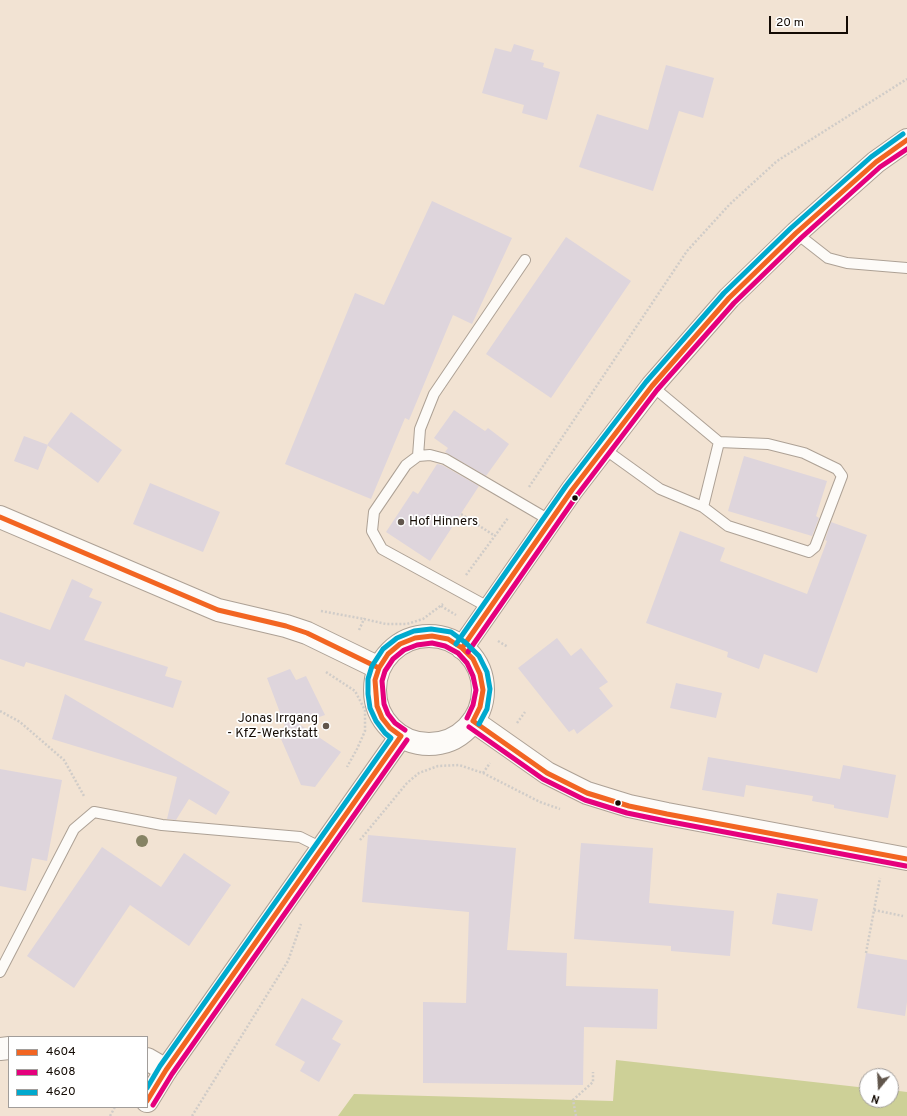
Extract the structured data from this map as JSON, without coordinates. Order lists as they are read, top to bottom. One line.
{"places":["Hof Hinners","Jonas Irrgang - KfZ-Werkstatt"],"lines":["transit line 4620","transit line 4604","transit line 4608"],"legend":["4604","4608","4620"],"scale_bar":"20 m","north":"bottom"}
